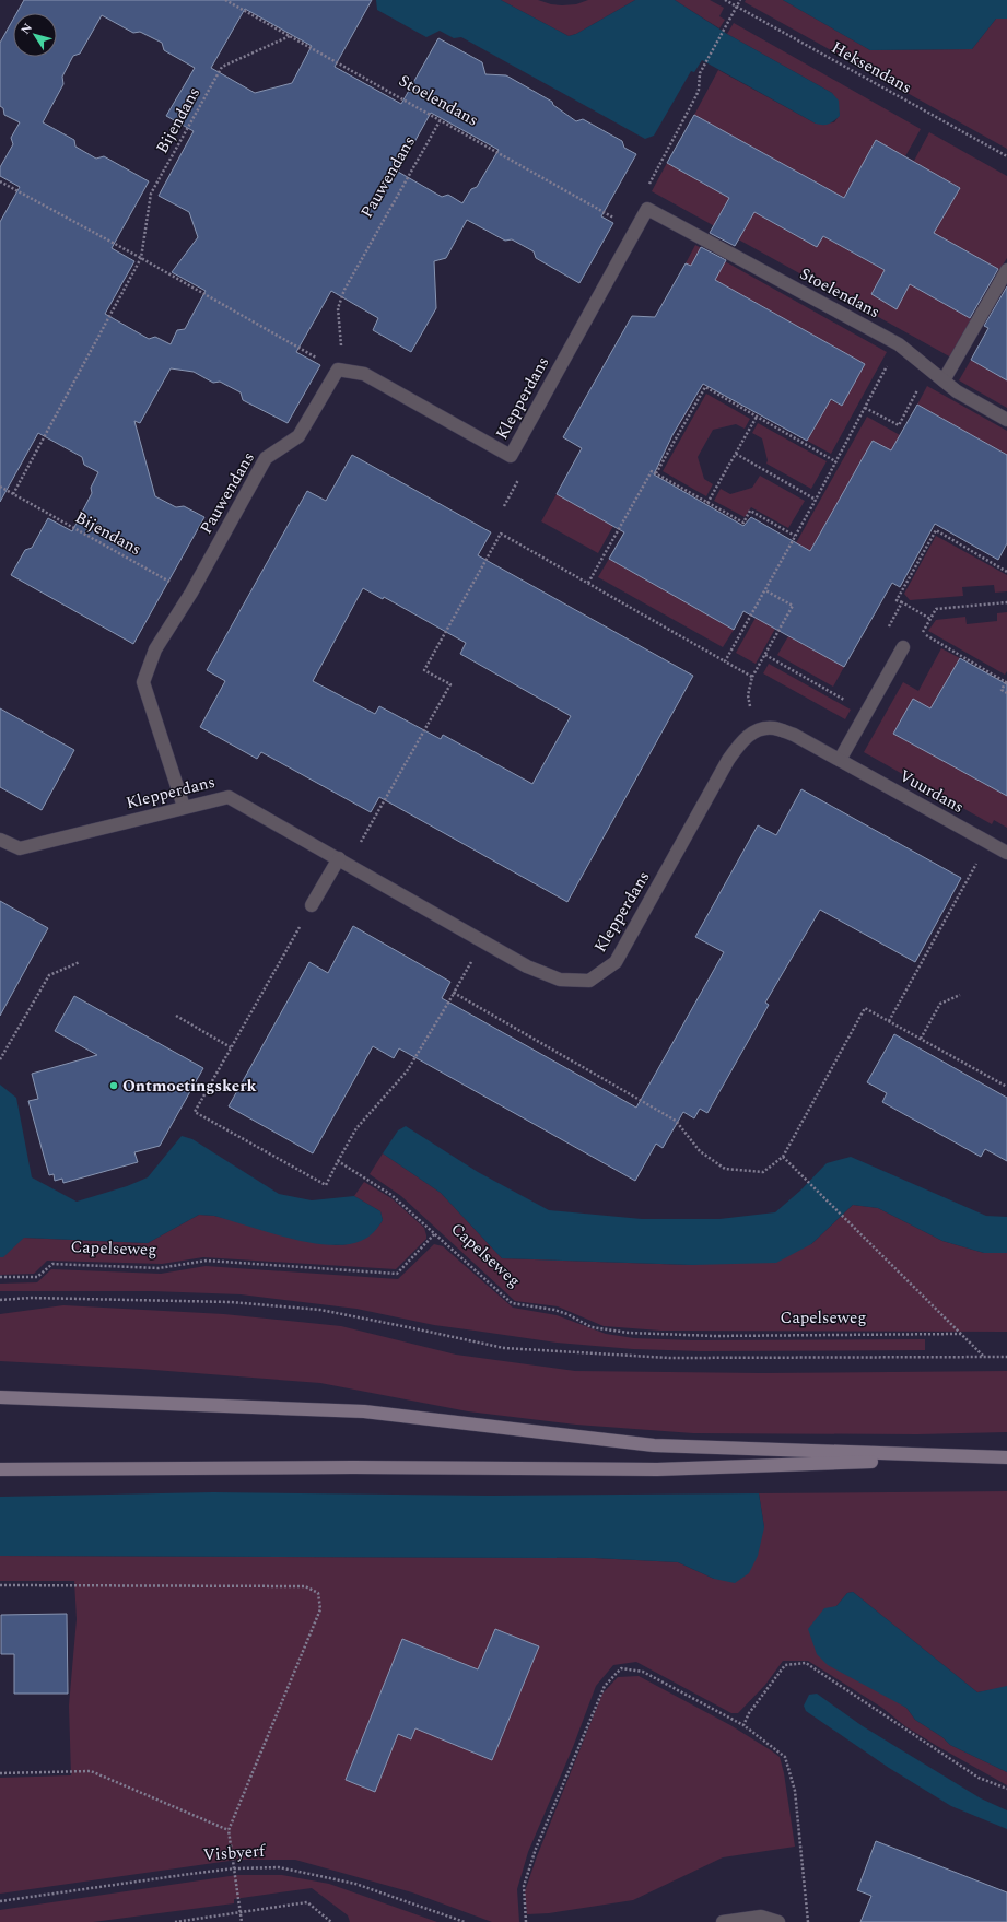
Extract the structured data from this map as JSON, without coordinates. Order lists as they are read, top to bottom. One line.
{"streets":{"street":["Stoelendans","Pauwendans","Klepperdans","Vuurdans"],"path":["Heksendans","Bijendans","Capelseweg","Visbyerf"]},"crossings":[["Stoelendans","Bijendans"],["Stoelendans","Pauwendans"],["Stoelendans","Klepperdans"],["Bijendans","Pauwendans"],["Pauwendans","Klepperdans"],["Klepperdans","Vuurdans"]],"places":["Ontmoetingskerk"],"north":"top left"}
